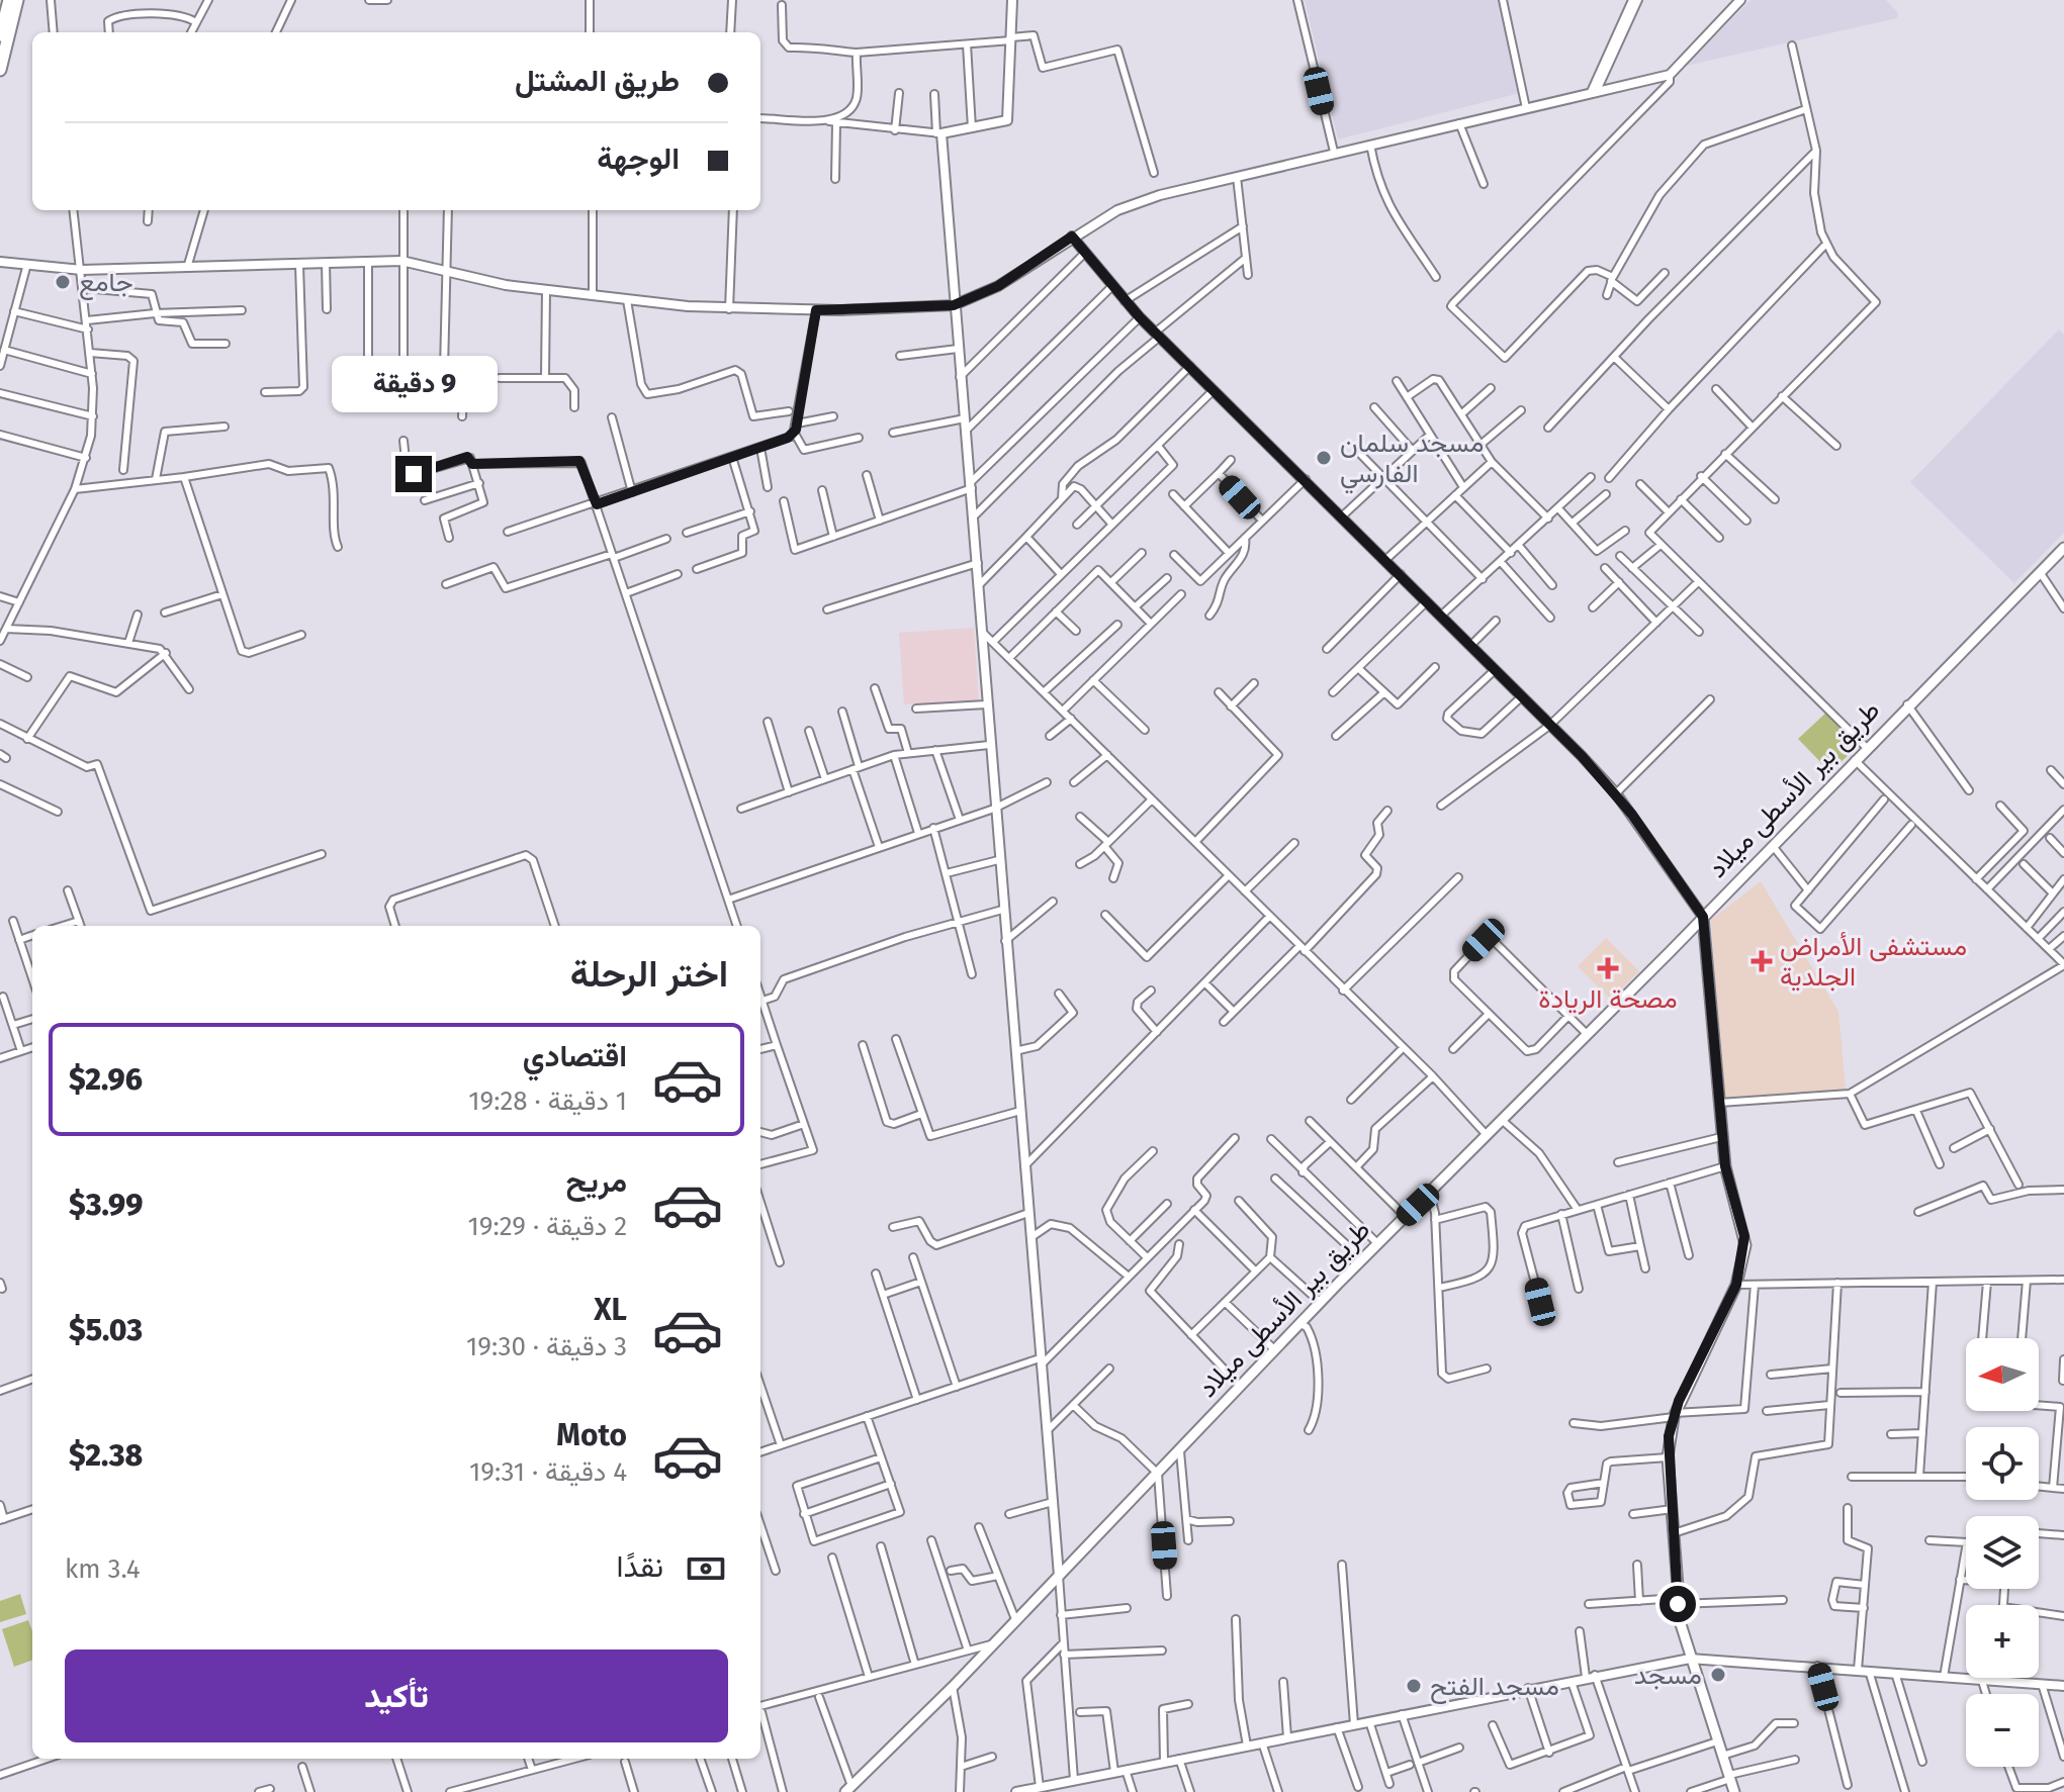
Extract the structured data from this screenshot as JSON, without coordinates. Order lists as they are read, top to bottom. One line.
{"streets":{"main road":["طريق بير الأسطى ميلاد"]},"places":{"other":["جامع","مسجد سلمان الفارسي","مسجد","مسجد الفتح"],"health":["مستشفى الأمراض الجلدية","مصحة الريادة"]},"north":"left","page":{"banner":["طريق المشتل","الوجهة"],"bubble":"9 دقيقة","heading":"اختر الرحلة","list":[{"name":"اقتصادي","note":"1 دقيقة · 19:28","value":"$2.96"},{"name":"مريح","note":"2 دقيقة · 19:29","value":"$3.99"},{"name":"XL","note":"3 دقيقة · 19:30","value":"$5.03"},{"name":"Moto","note":"4 دقيقة · 19:31","value":"$2.38"}],"map_buttons":["+","−"],"pay":["نقدًا","3.4 km"],"buttons":"تأكيد"}}
